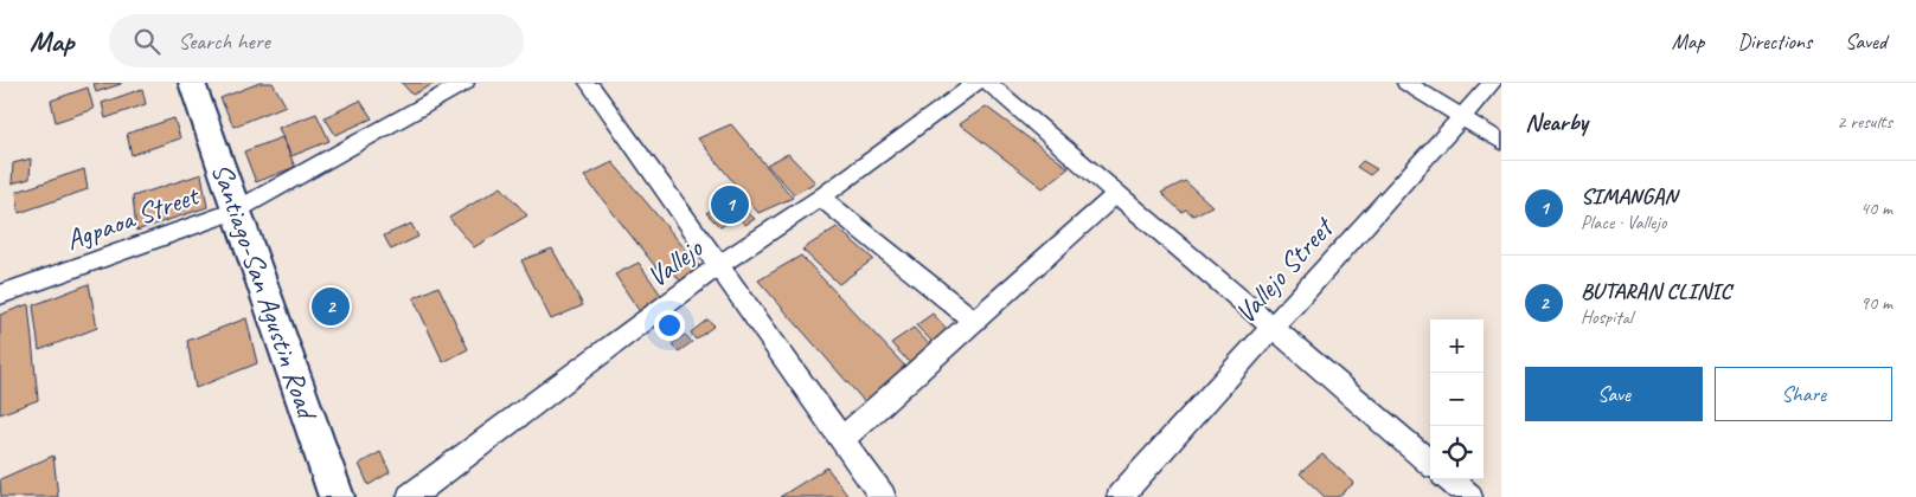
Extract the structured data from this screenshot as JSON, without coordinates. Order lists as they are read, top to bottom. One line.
{"streets":{"main road":["Santiago-San Agustin Road"],"street":["Agpaoa Street","Vallejo","Vallejo Street"]},"crossings":[["Agpaoa Street","Santiago-San Agustin Road"]],"page":{"header":"Map","search":"Search here","nav":["Map","Directions","Saved"],"heading":["Nearby","2 results"],"list":[{"mark":"1","name":"SIMANGAN","note":"Place · Vallejo","value":"40 m"},{"mark":"2","name":"BUTARAN CLINIC","note":"Hospital","value":"90 m"}],"pins":["1","2"],"map_buttons":["+","−"],"buttons":["Save","Share"]}}
